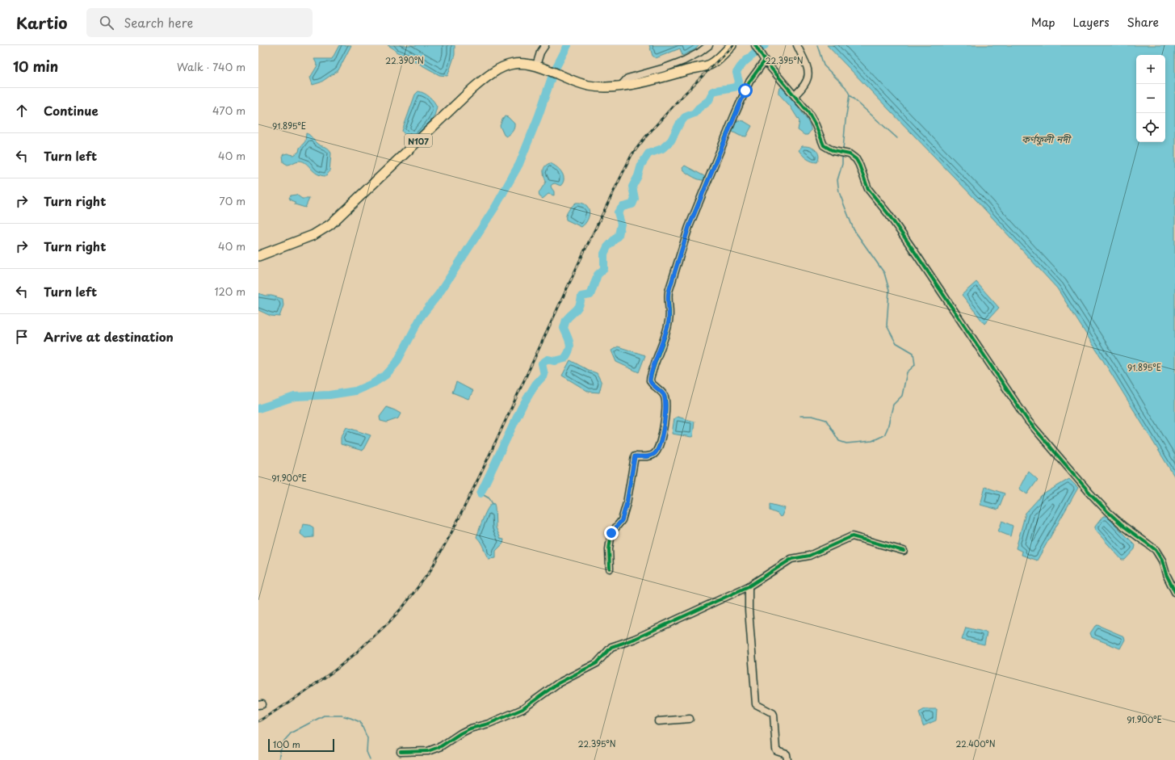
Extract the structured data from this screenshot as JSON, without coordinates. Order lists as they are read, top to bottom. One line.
{"streets":{"highway":["N107"]},"water":["কর্ণফুলী নদী"],"scale_bar":"100 m","page":{"header":"Kartio","search":"Search here","nav":["Map","Layers","Share"],"heading":["10 min","Walk · 740 m"],"map_buttons":["+","−"],"list":[["Continue","470 m"],["Turn left","40 m"],["Turn right","70 m"],["Turn right","40 m"],["Turn left","120 m"],"Arrive at destination"],"scale":"100 m"},"coordinates":["22.390°N","22.395°N","91.895°E","91.900°E","22.400°N"]}
